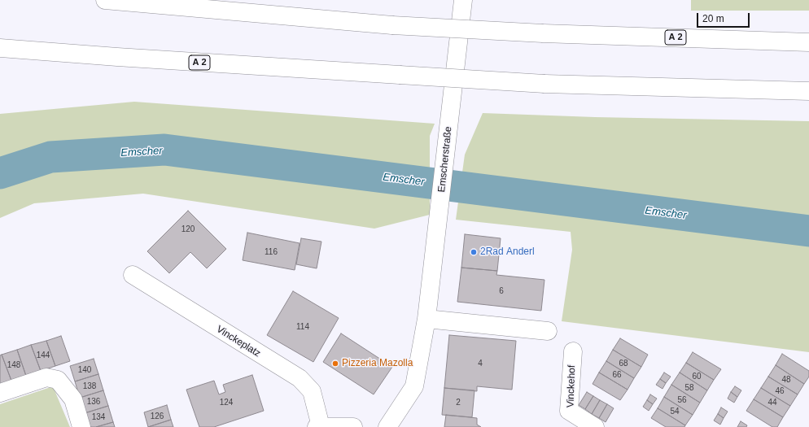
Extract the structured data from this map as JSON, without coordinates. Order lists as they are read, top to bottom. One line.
{"streets":{"main road":["A 2","Emscherstraße","Vinckeplatz","Vinckehof"]},"water":["Emscher"],"places":["2Rad Anderl","Pizzeria Mazolla"],"house_numbers":["120","116","6","114","144","4","68","148","140","66","60","48","138","58","46","56","136","124","2","44","54","126","134"],"scale_bar":"20 m"}
